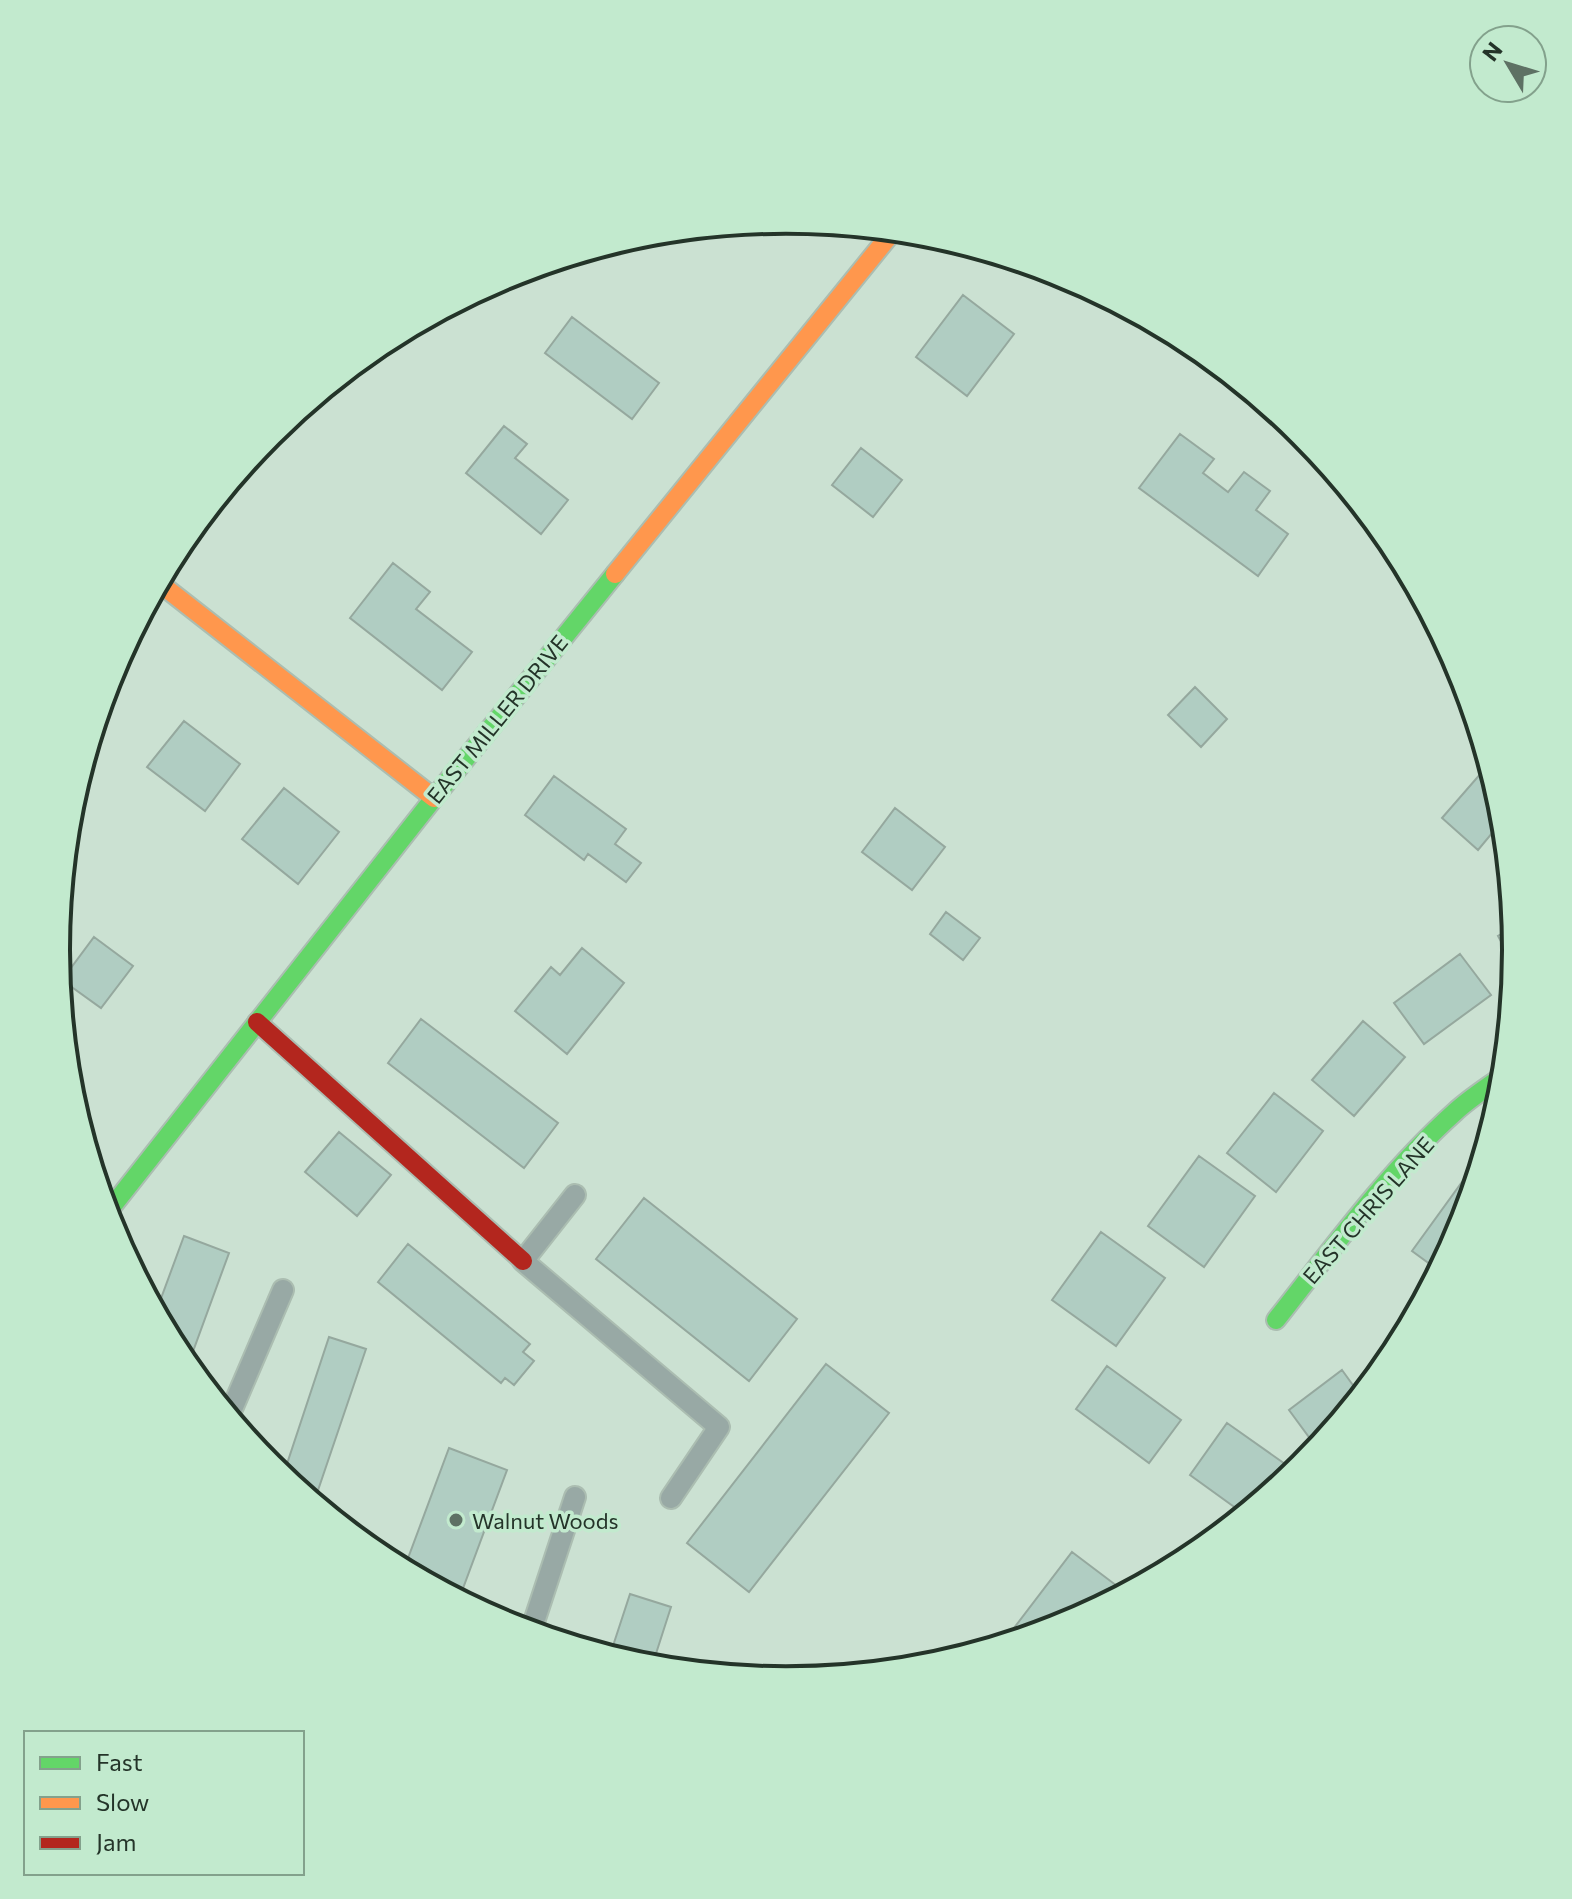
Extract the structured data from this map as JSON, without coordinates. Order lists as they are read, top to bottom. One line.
{"streets":{"street":["EAST MILLER DRIVE","EAST CHRIS LANE"]},"places":["Walnut Woods"],"legend":["Fast","Slow","Jam"],"north":"top left"}
